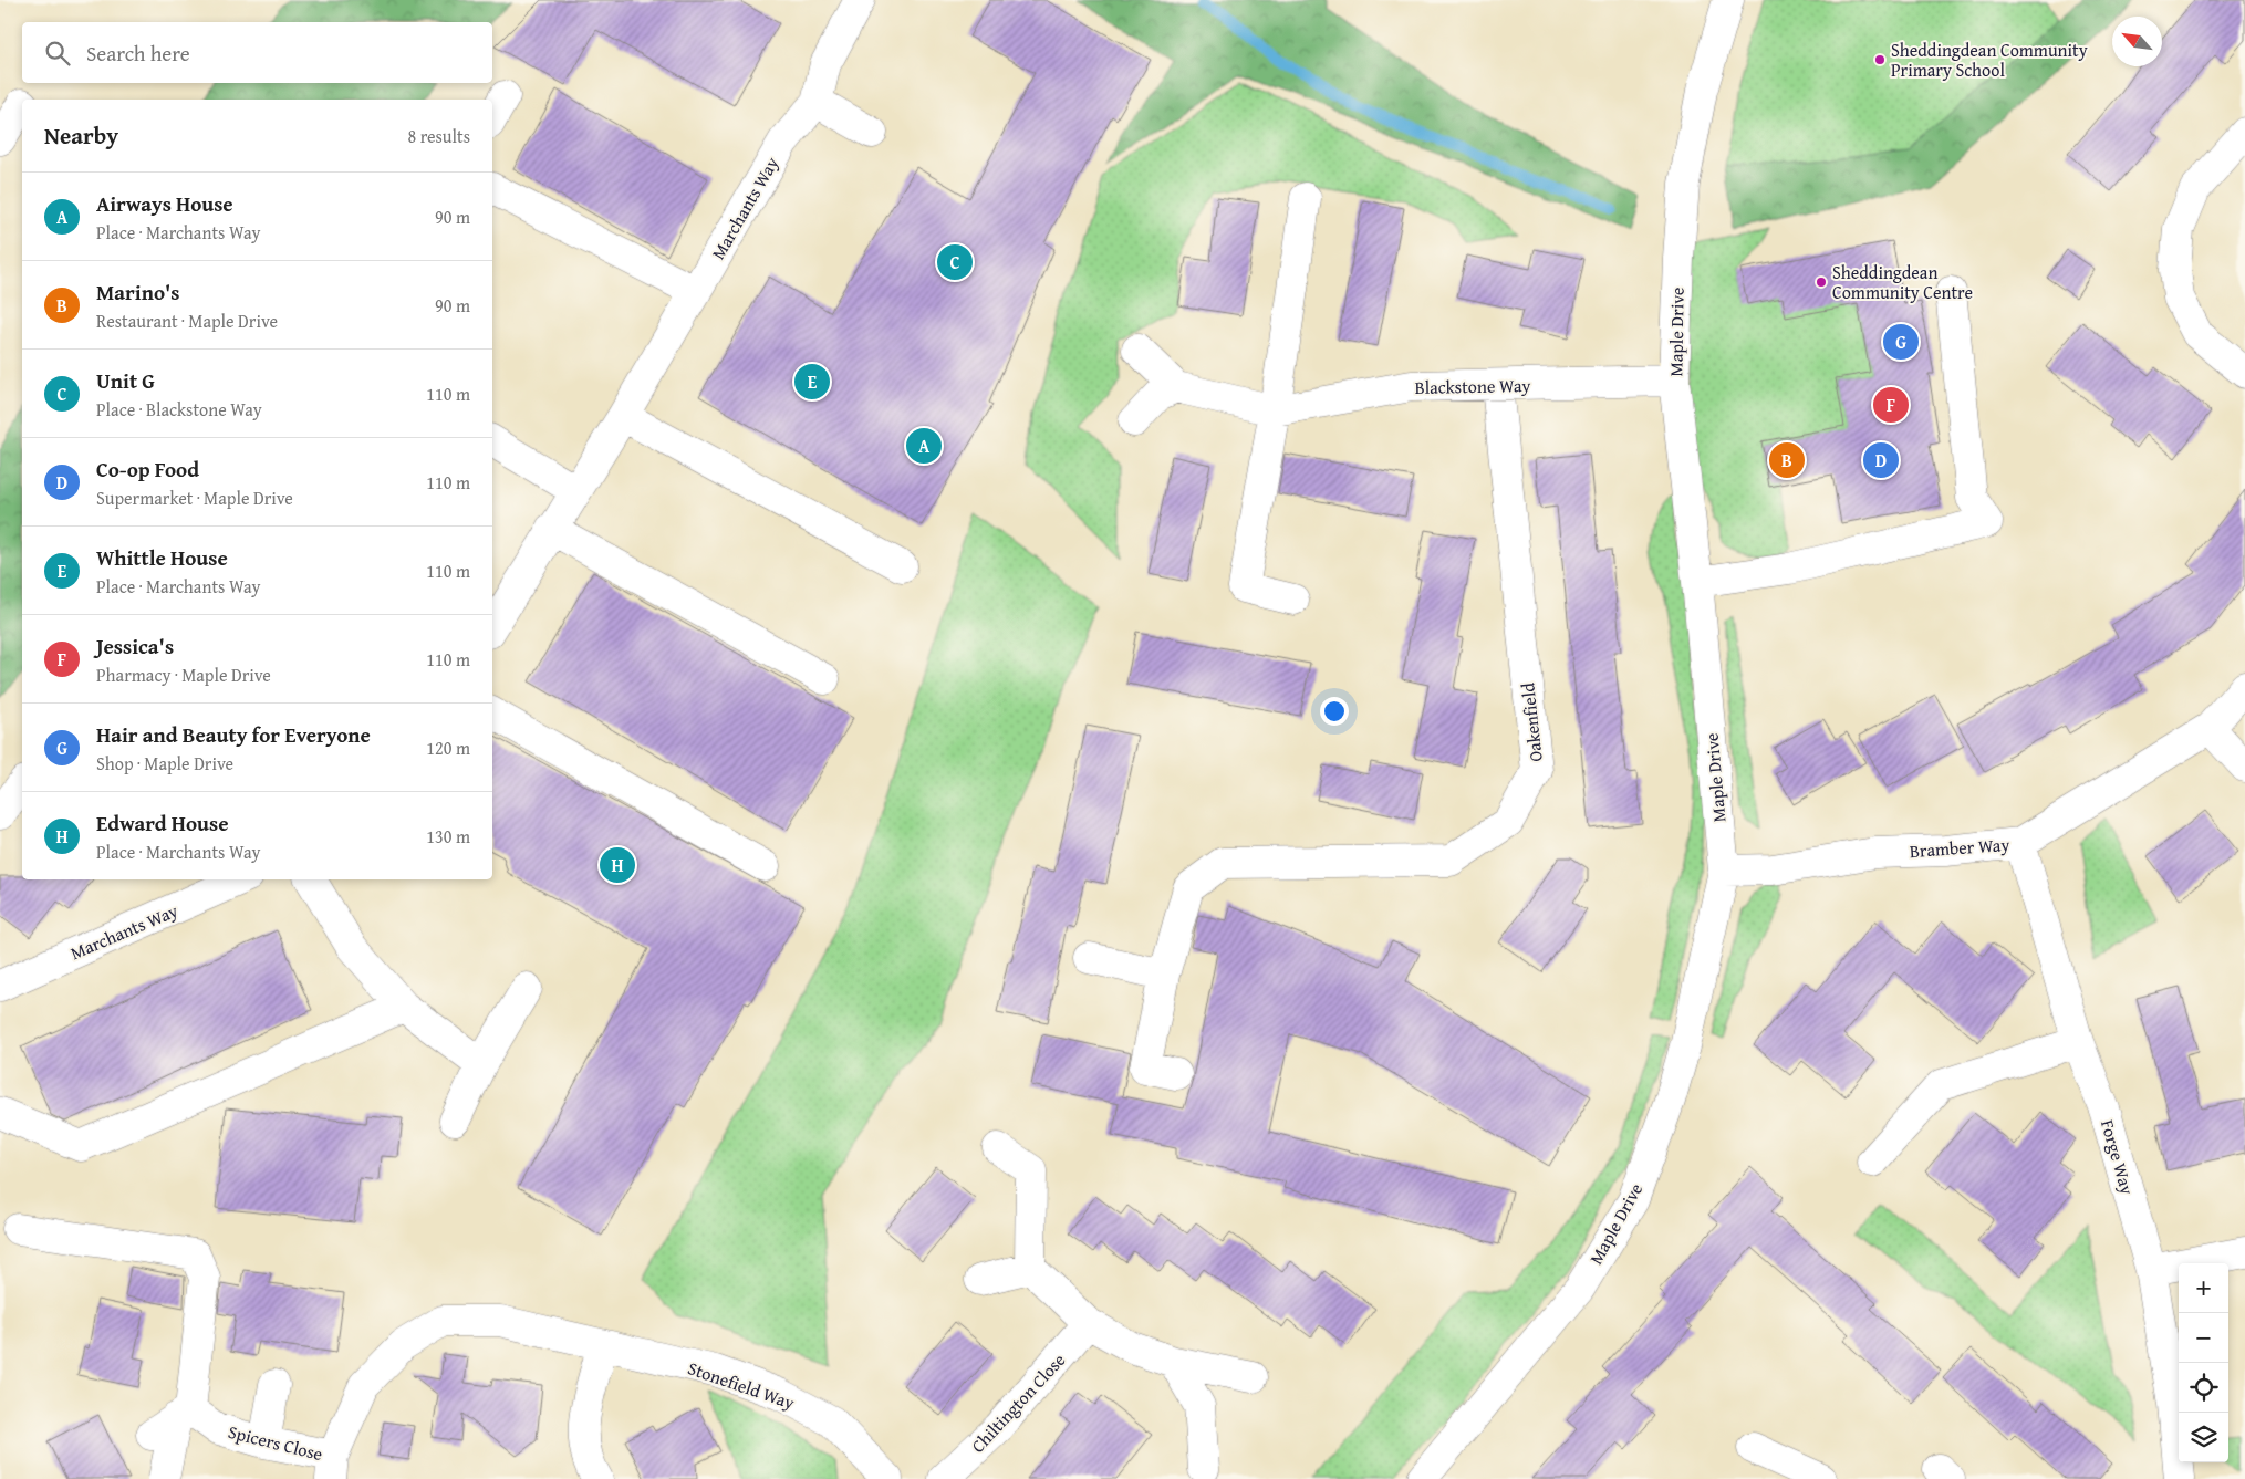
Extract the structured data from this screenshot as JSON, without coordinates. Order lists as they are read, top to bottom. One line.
{"streets":{"street":["Marchants Way","Maple Drive","Blackstone Way","Oakenfield","Bramber Way","Forge Way","Stonefield Way","Chiltington Close","Spicers Close"]},"crossings":[["Maple Drive","Blackstone Way"],["Maple Drive","Bramber Way"],["Blackstone Way","Oakenfield"],["Bramber Way","Forge Way"],["Stonefield Way","Spicers Close"]],"places":["Sheddingdean Community Primary School","Sheddingdean Community Centre"],"north":"top left","page":{"search":"Search here","heading":["Nearby","8 results"],"list":[{"mark":"A","name":"Airways House","note":"Place · Marchants Way","value":"90 m"},{"mark":"B","name":"Marino's","note":"Restaurant · Maple Drive","value":"90 m"},{"mark":"C","name":"Unit G","note":"Place · Blackstone Way","value":"110 m"},{"mark":"D","name":"Co-op Food","note":"Supermarket · Maple Drive","value":"110 m"},{"mark":"E","name":"Whittle House","note":"Place · Marchants Way","value":"110 m"},{"mark":"F","name":"Jessica's","note":"Pharmacy · Maple Drive","value":"110 m"},{"mark":"G","name":"Hair and Beauty for Everyone","note":"Shop · Maple Drive","value":"120 m"},{"mark":"H","name":"Edward House","note":"Place · Marchants Way","value":"130 m"}],"pins":["C","G","E","F","A","B","D","H"],"map_buttons":["+","−"]}}
